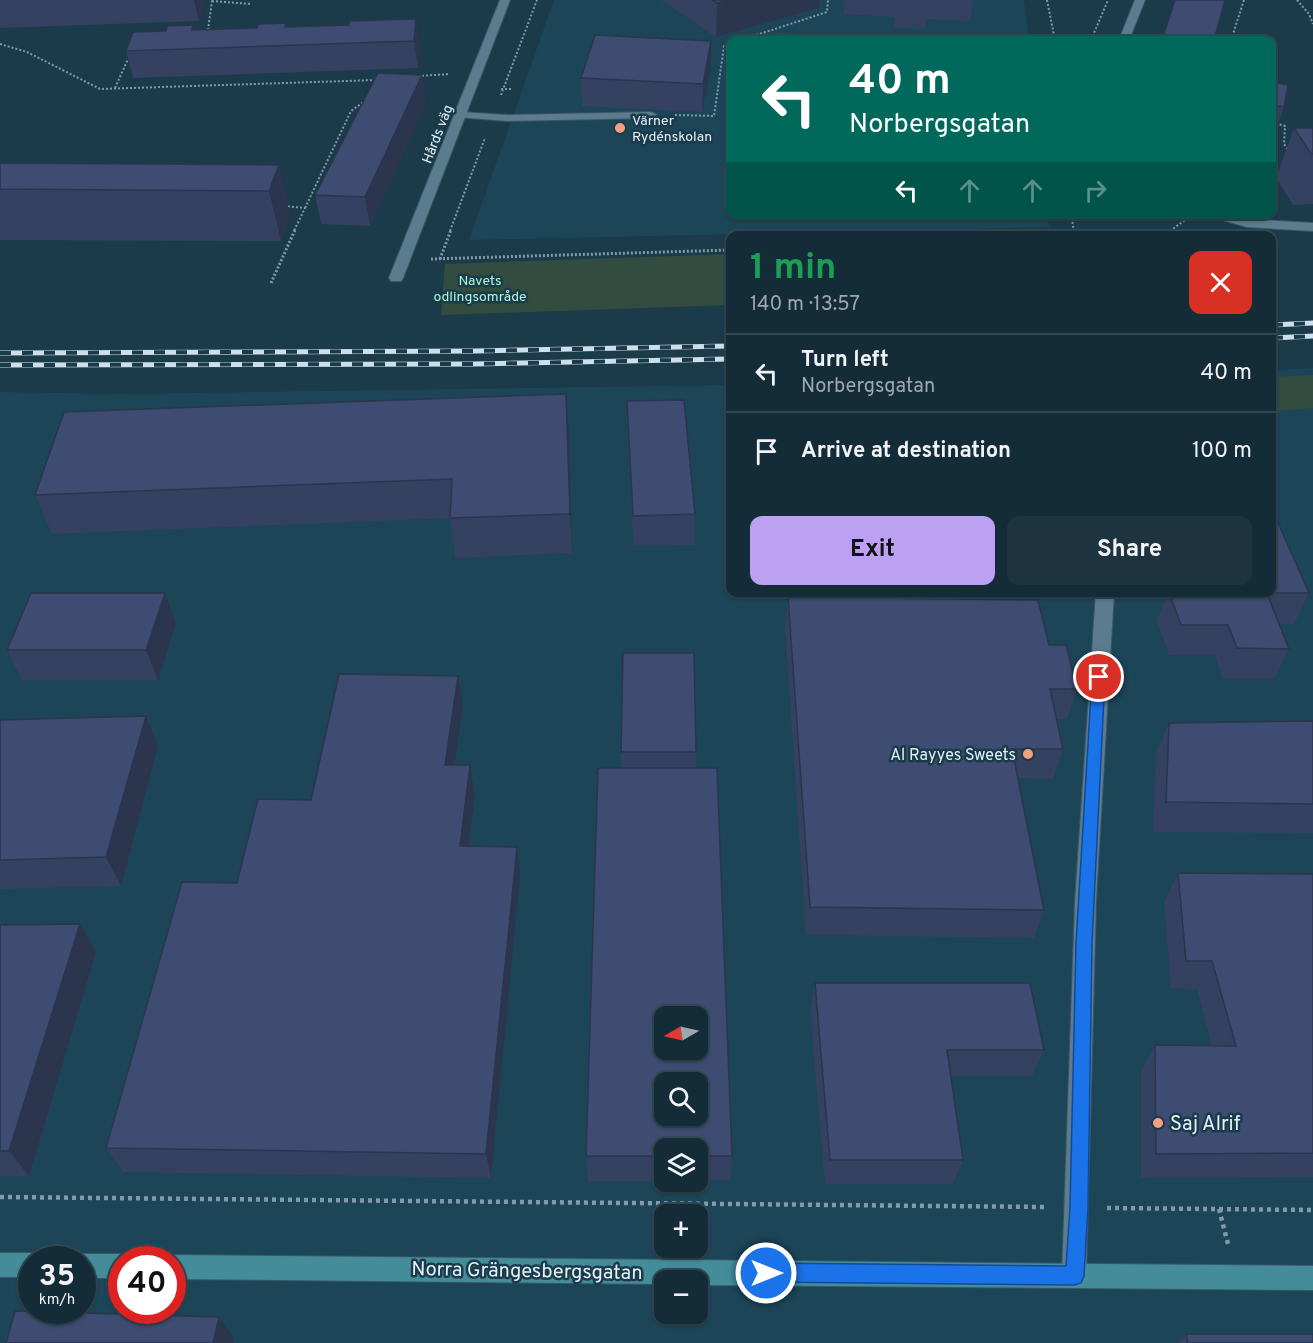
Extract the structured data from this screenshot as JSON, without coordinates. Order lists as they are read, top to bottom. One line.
{"streets":{"street":["Hårds väg","Norra Grängesbergsgatan"]},"parks":["Navets odlingsområde"],"places":["Värner Rydénskolan","Al Rayyes Sweets","Saj Alrif"],"north":"left","page":{"turn":["40 m","Norbergsgatan"],"heading":["1 min","140 m · 13:57"],"list":[{"name":"Turn left","note":"Norbergsgatan","value":"40 m"},{"name":"Arrive at destination","value":"100 m"}],"buttons":["Exit","Share"],"map_buttons":["+","−"],"speed":"35 km/h","limit":"40"}}
